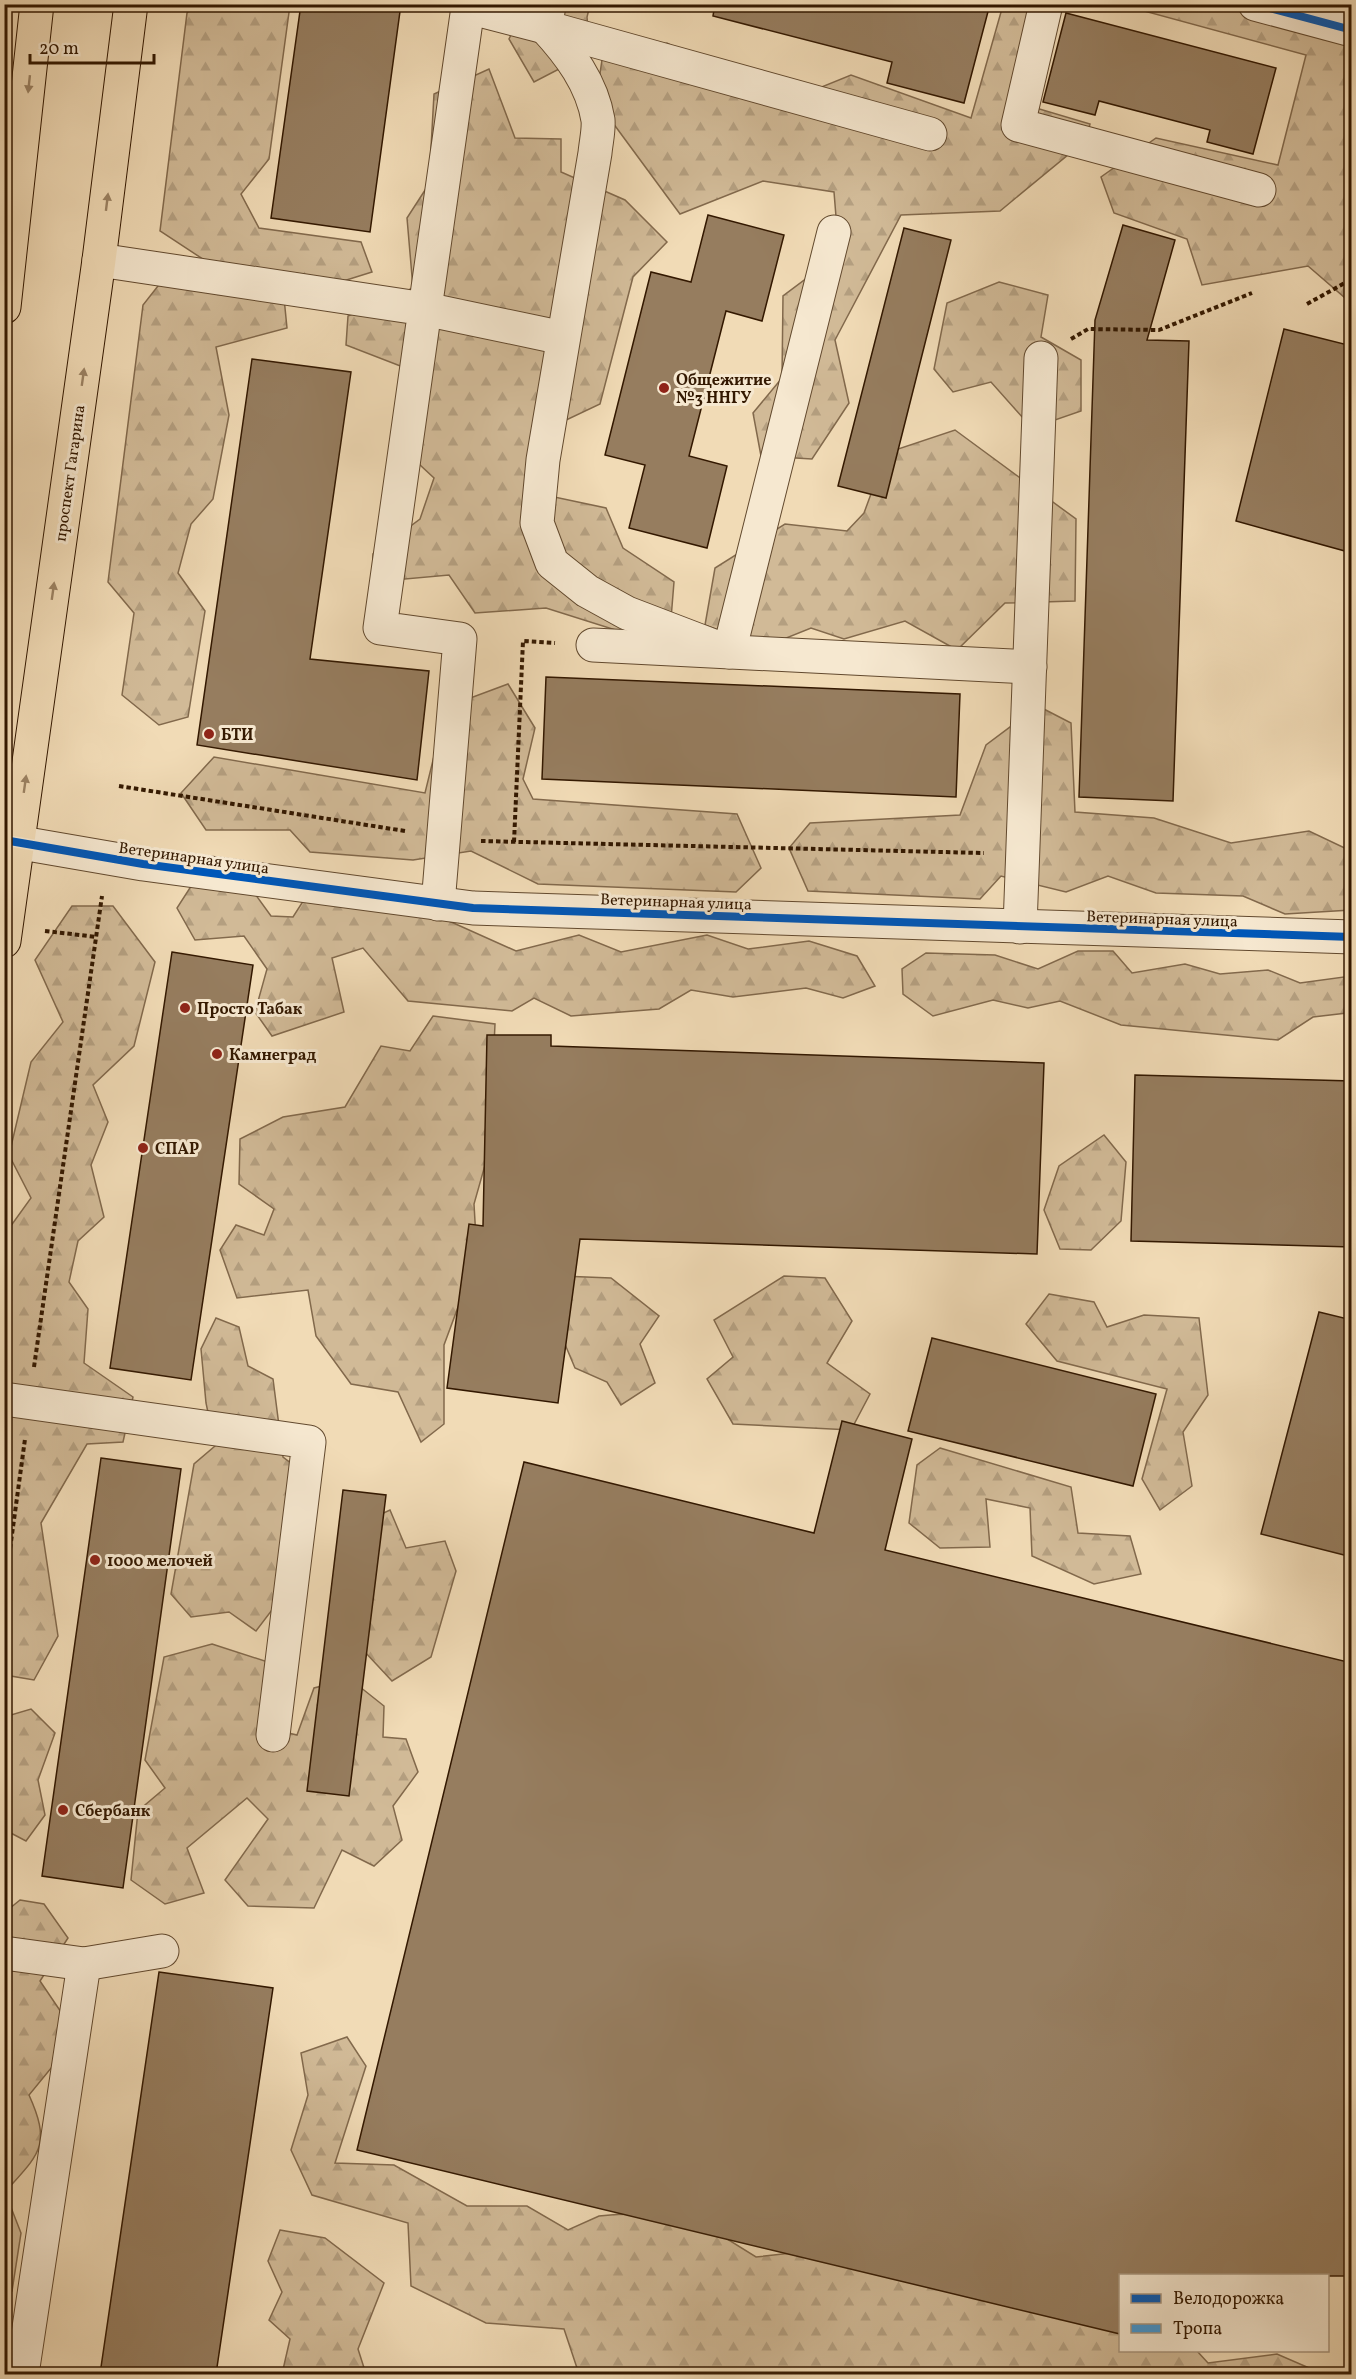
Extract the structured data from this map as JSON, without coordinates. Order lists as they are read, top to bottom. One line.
{"streets":{"main road":["проспект Гагарина"],"street":["Ветеринарная улица"]},"crossings":[["проспект Гагарина","Ветеринарная улица"]],"places":["Общежитие №3 ННГУ","БТИ","Просто Табак","Камнеград","СПАР","1000 мелочей","Сбербанк"],"legend":["Велодорожка","Тропа"],"scale_bar":"20 m"}
